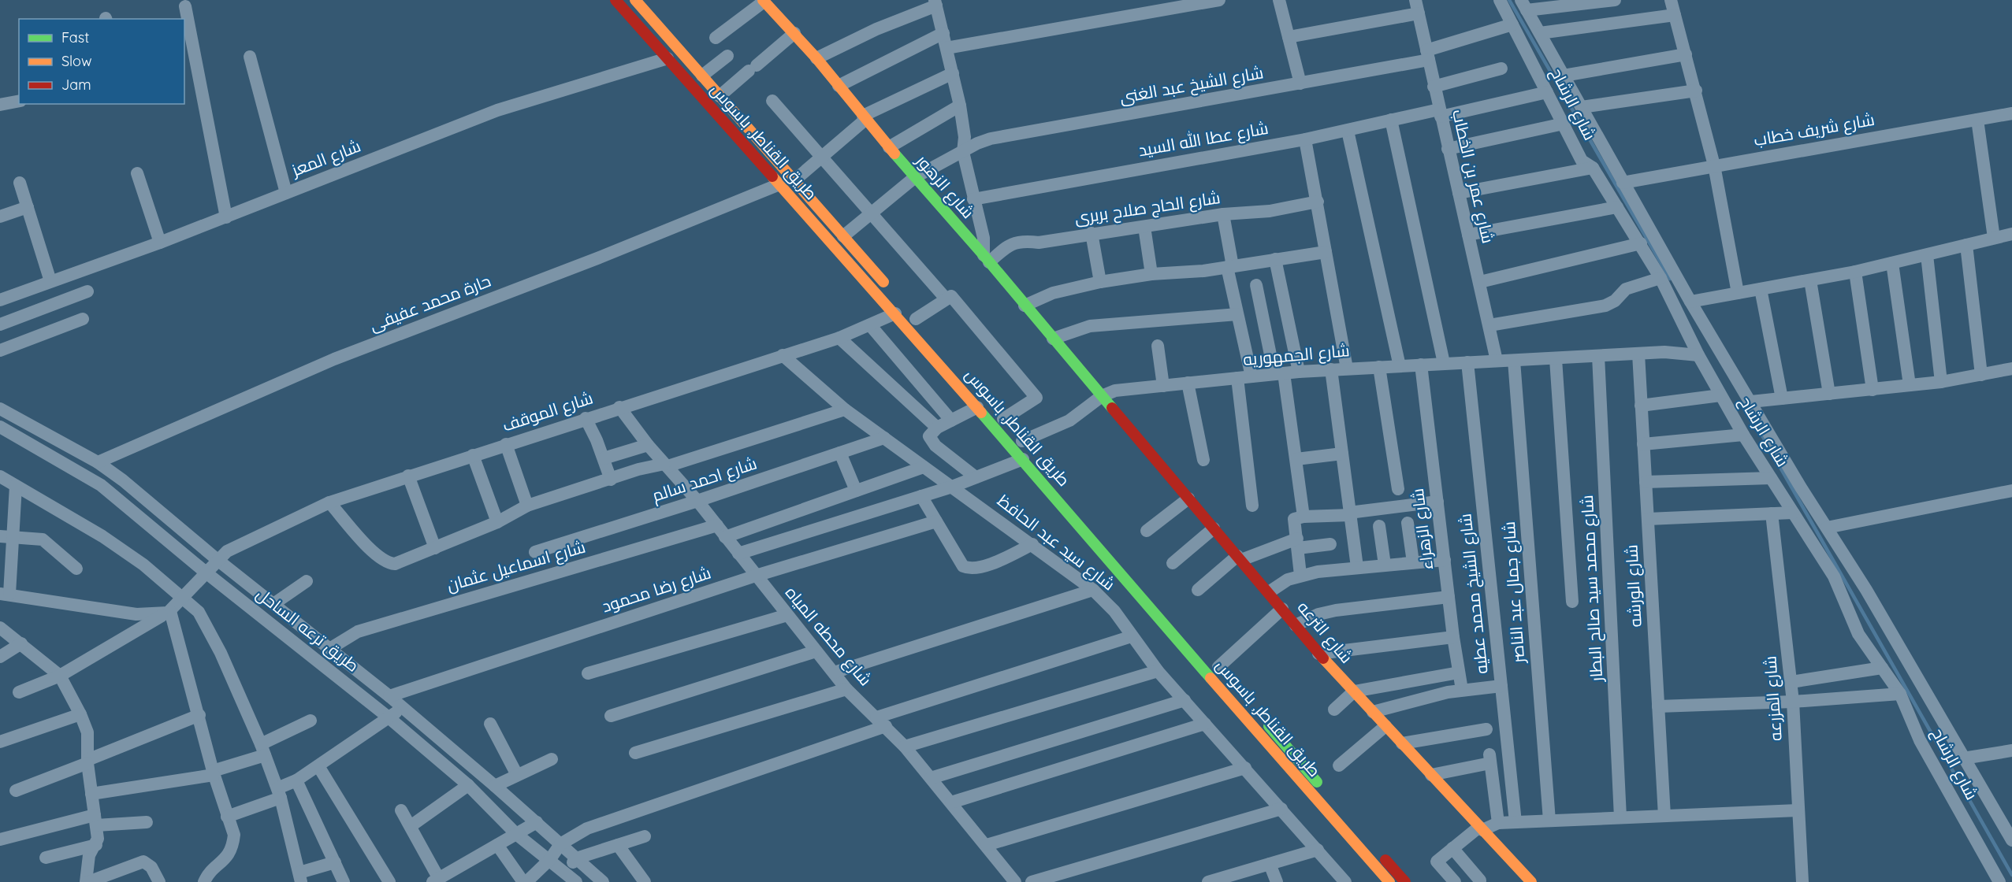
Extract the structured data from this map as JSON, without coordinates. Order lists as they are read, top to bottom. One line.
{"streets":{"main road":["طريق القناطر, باسوس","شارع الزهور","شارع الترعه"],"street":["شارع الشيخ عبد الغنى","شارع الرشاح","شارع شريف خطاب","شارع عطا الله السيد","شارع المعز","شارع عمر بن الخطاب","شارع الحاج صلاح بربرى","حارة محمد عفيفى","شارع الجمهوريه","شارع الموقف","شارع احمد سالم","شارع الزهراء","شارع سيد عبد الحافظ","شارع اسماعيل عثمان","شارع الورشه","شارع محمد سيد صالح البطار","شارع رضا محمود","شارع جمال عبد الناصر","شارع الشيخ محمد عطيه","طريق ترعه الساحل","شارع محطه المياه","شارع المزرعه"]},"crossings":[["شارع الشيخ عبد الغنى","شارع الرشاح"],["شارع الشيخ عبد الغنى","طريق القناطر, باسوس"],["شارع الشيخ عبد الغنى","شارع عمر بن الخطاب"],["شارع الشيخ عبد الغنى","شارع الزهور"],["شارع الرشاح","شارع شريف خطاب"],["شارع الرشاح","شارع عطا الله السيد"],["شارع الرشاح","شارع الجمهوريه"],["شارع عطا الله السيد","شارع عمر بن الخطاب"],["طريق القناطر, باسوس","شارع المعز"],["طريق القناطر, باسوس","حارة محمد عفيفى"],["طريق القناطر, باسوس","شارع الجمهوريه"],["طريق القناطر, باسوس","شارع الموقف"],["شارع عمر بن الخطاب","شارع الجمهوريه"],["شارع الزهور","شارع الحاج صلاح بربرى"],["شارع الزهور","شارع الجمهوريه"],["شارع الزهور","شارع الترعه"],["حارة محمد عفيفى","طريق ترعه الساحل"],["شارع الجمهوريه","شارع الزهراء"],["شارع الجمهوريه","شارع الورشه"],["شارع الجمهوريه","شارع محمد سيد صالح البطار"],["شارع الجمهوريه","شارع جمال عبد الناصر"],["شارع الجمهوريه","شارع الشيخ محمد عطيه"],["شارع الجمهوريه","شارع الترعه"],["شارع الموقف","شارع سيد عبد الحافظ"],["شارع الموقف","طريق ترعه الساحل"],["شارع الموقف","شارع محطه المياه"],["شارع احمد سالم","شارع سيد عبد الحافظ"],["شارع احمد سالم","شارع محطه المياه"],["شارع اسماعيل عثمان","طريق ترعه الساحل"],["شارع اسماعيل عثمان","شارع محطه المياه"],["شارع رضا محمود","طريق ترعه الساحل"],["شارع رضا محمود","شارع محطه المياه"]],"legend":["Fast","Slow","Jam"]}
